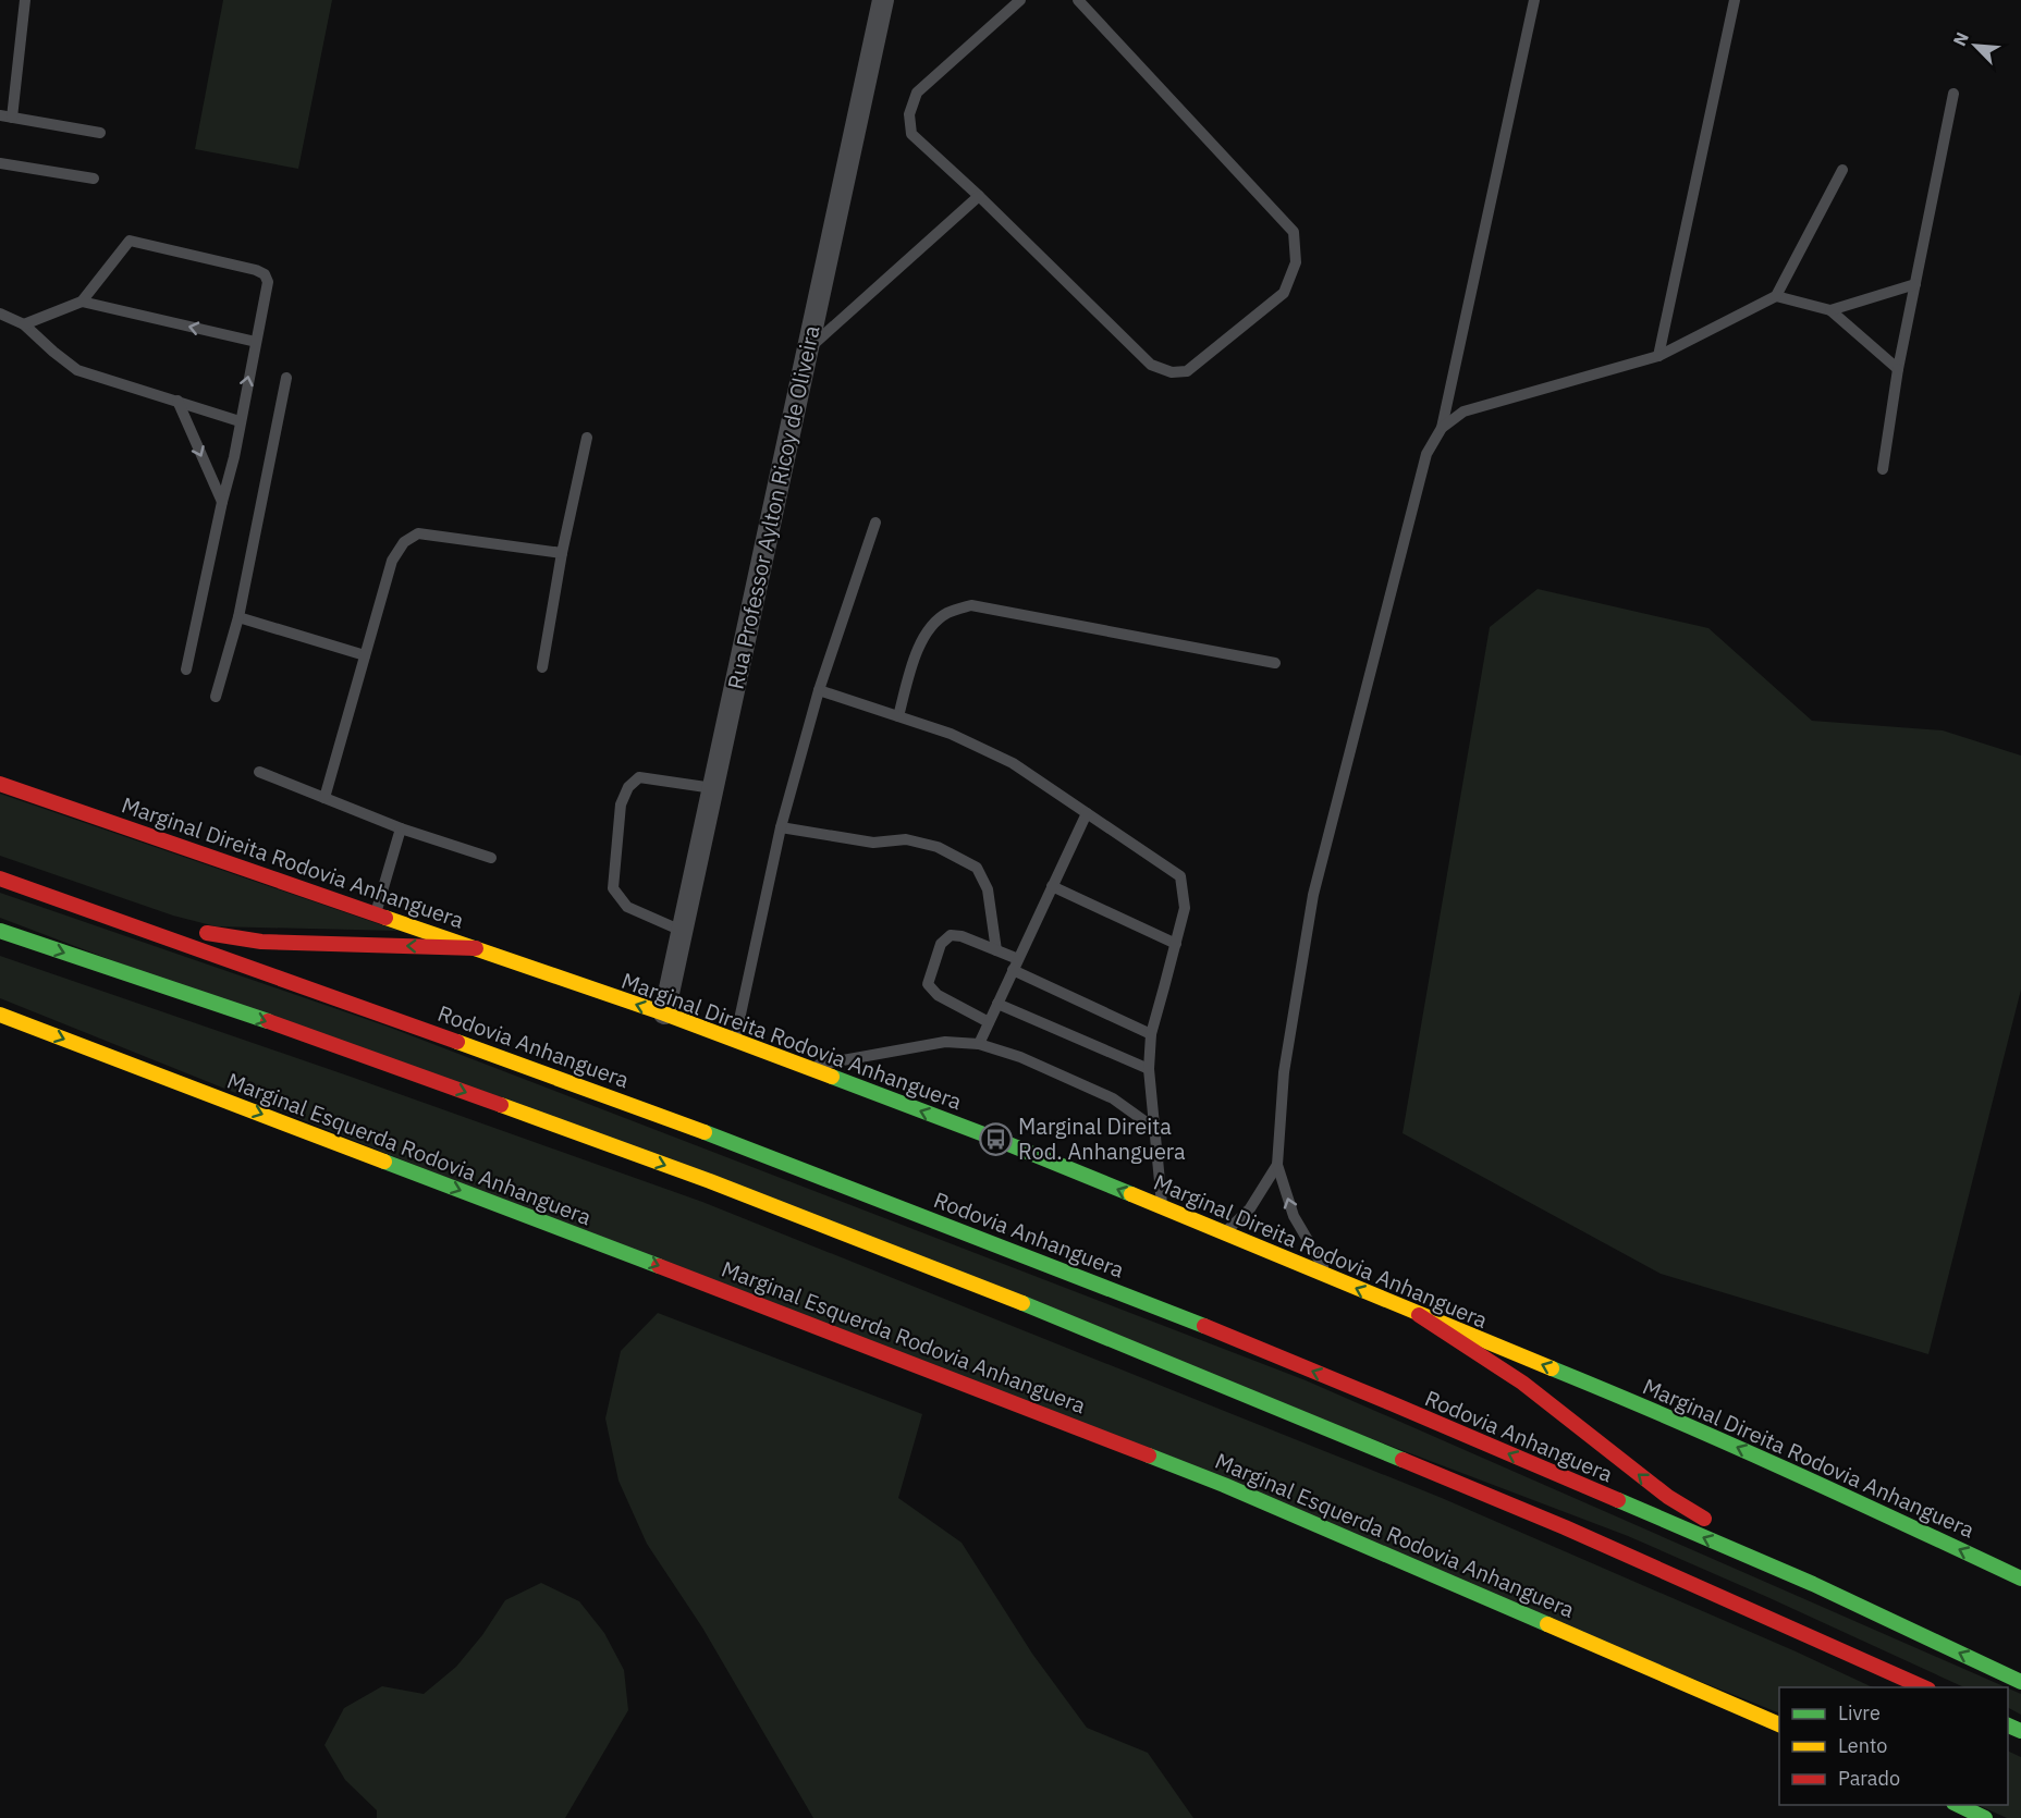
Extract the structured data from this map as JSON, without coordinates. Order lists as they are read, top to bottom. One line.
{"streets":{"main road":["Marginal Direita Rodovia Anhanguera","Rodovia Anhanguera","Marginal Esquerda Rodovia Anhanguera"],"street":["Rua Professor Aylton Ricoy de Oliveira"]},"crossings":[["Rua Professor Aylton Ricoy de Oliveira","Marginal Direita Rodovia Anhanguera"]],"places":{"bus stop":["Marginal Direita Rod. Anhanguera"]},"legend":["Livre","Lento","Parado"],"north":"top left"}
